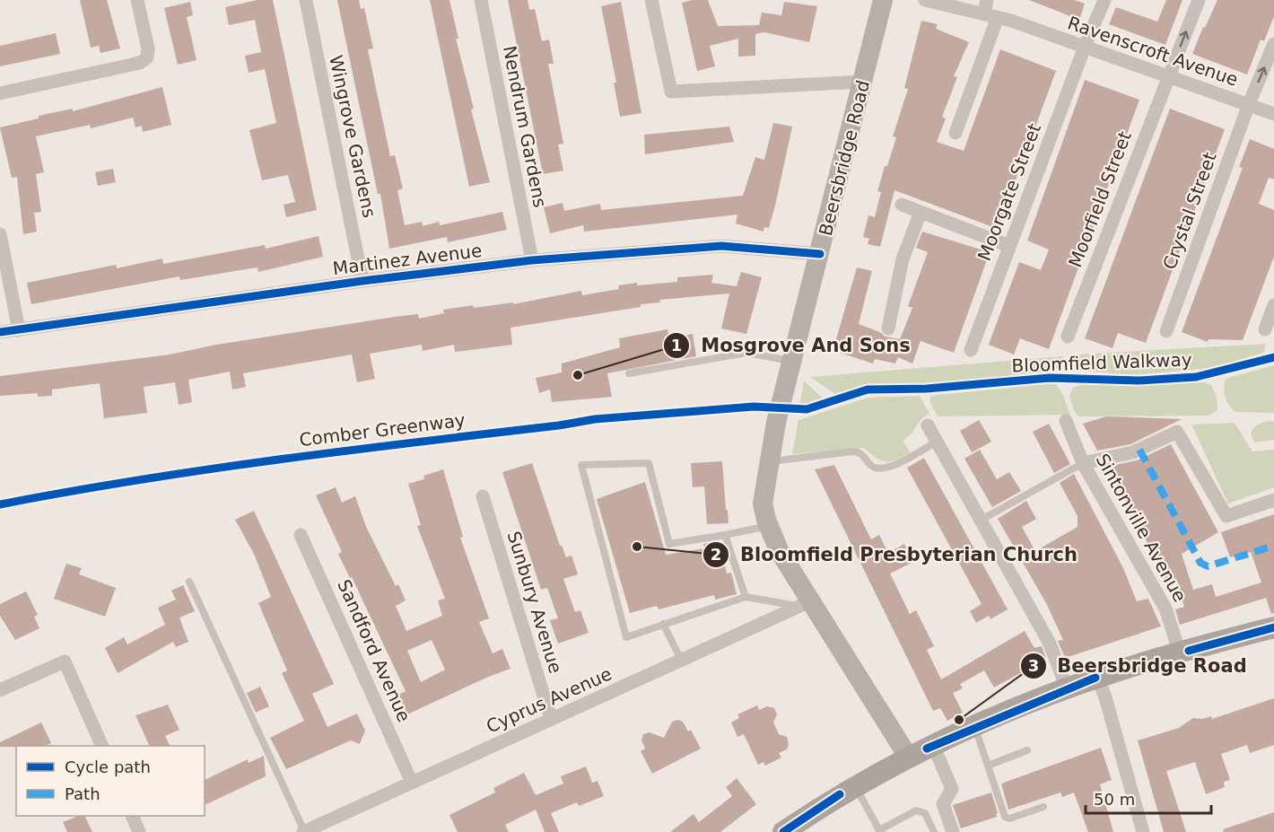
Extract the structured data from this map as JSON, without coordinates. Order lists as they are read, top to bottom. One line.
{"streets":{"main road":["Beersbridge Road"],"street":["Ravenscroft Avenue","Nendrum Gardens","Wingrove Gardens","Moorgate Street","Moorfield Street","Crystal Street","Martinez Avenue","Sintonville Avenue","Sunbury Avenue","Sandford Avenue","Cyprus Avenue"],"cycle path":["Bloomfield Walkway"]},"crossings":[["Ravenscroft Avenue","Moorgate Street"],["Ravenscroft Avenue","Moorfield Street"],["Ravenscroft Avenue","Crystal Street"],["Nendrum Gardens","Martinez Avenue"],["Wingrove Gardens","Martinez Avenue"],["Beersbridge Road","Martinez Avenue"],["Beersbridge Road","Cyprus Avenue"],["Sunbury Avenue","Cyprus Avenue"],["Sandford Avenue","Cyprus Avenue"]],"places":["Mosgrove And Sons","Bloomfield Presbyterian Church","Beersbridge Road"],"legend":["Cycle path","Path"],"scale_bar":"50 m"}
